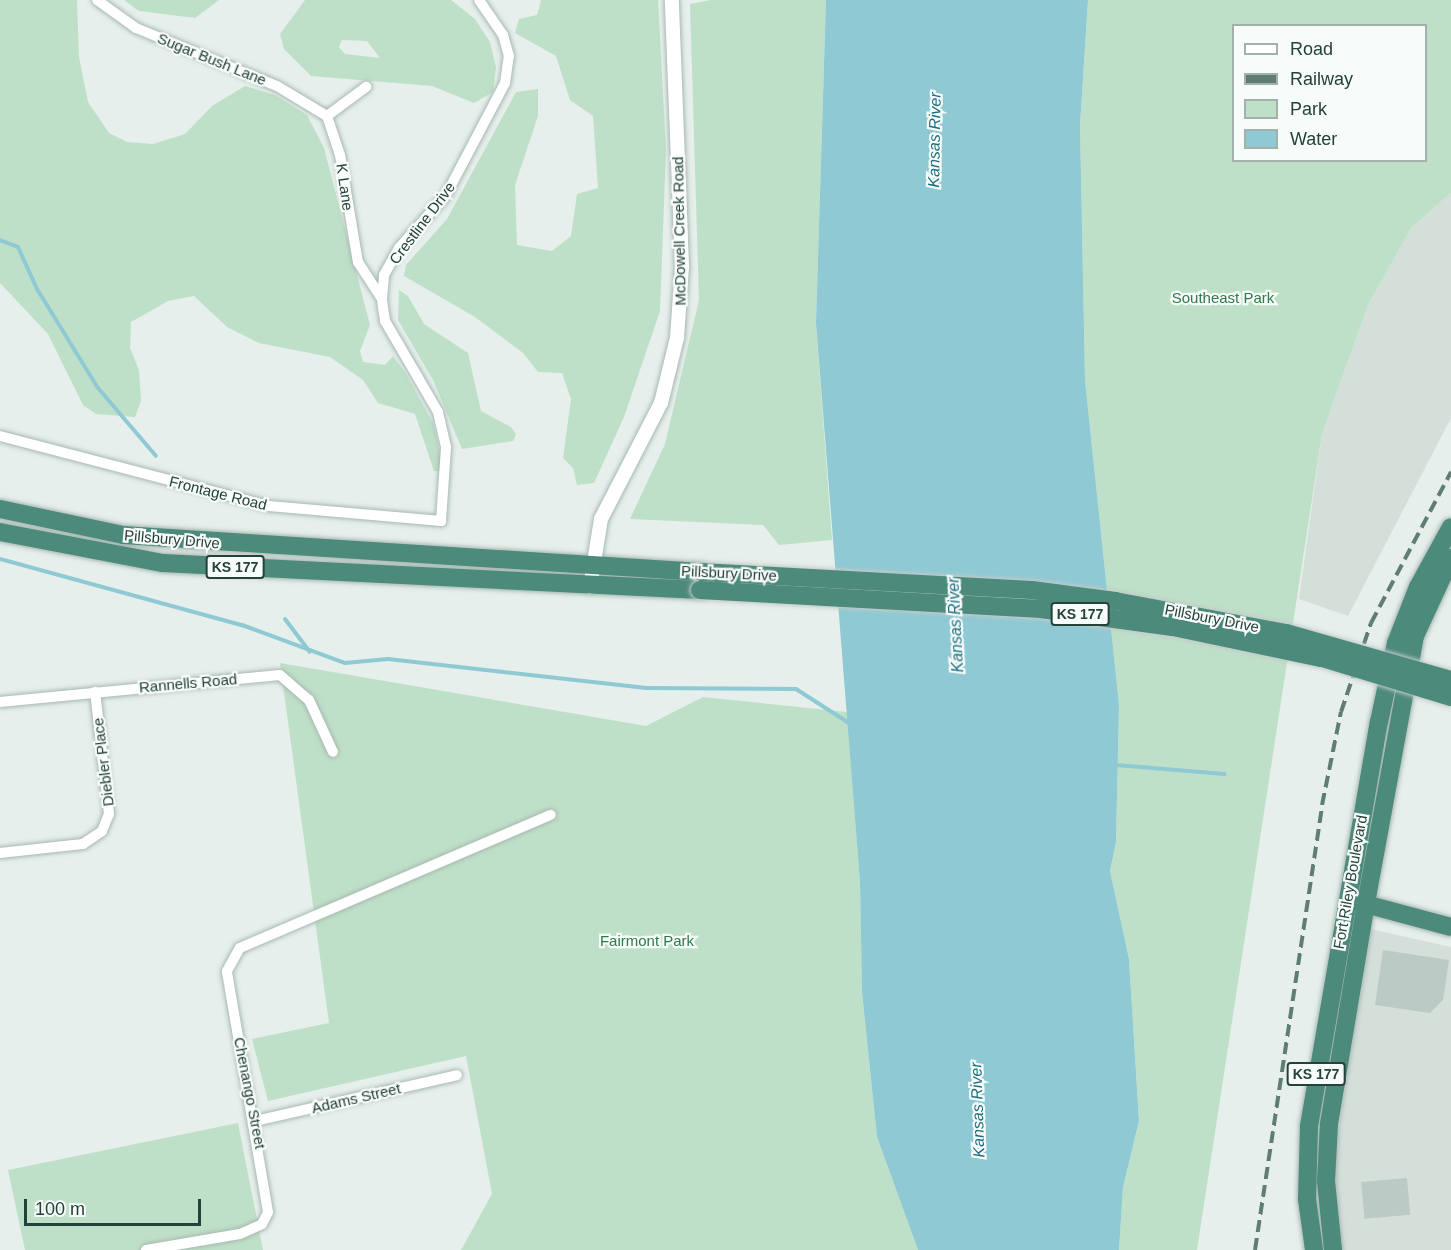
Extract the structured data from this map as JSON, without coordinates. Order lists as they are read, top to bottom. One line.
{"streets":{"highway":["Pillsbury Drive","KS 177","Fort Riley Boulevard"],"street":["Sugar Bush Lane","K Lane","Crestline Drive","McDowell Creek Road","Frontage Road","Rannells Road","Diebler Place","Chenango Street","Adams Street"]},"crossings":[["Sugar Bush Lane","K Lane"],["K Lane","Crestline Drive"],["Crestline Drive","Frontage Road"],["McDowell Creek Road","Pillsbury Drive"],["Rannells Road","Diebler Place"],["Chenango Street","Adams Street"]],"water":["Kansas River"],"parks":["Southeast Park","Fairmont Park"],"legend":["Road","Railway","Park","Water"],"scale_bar":"100 m"}
